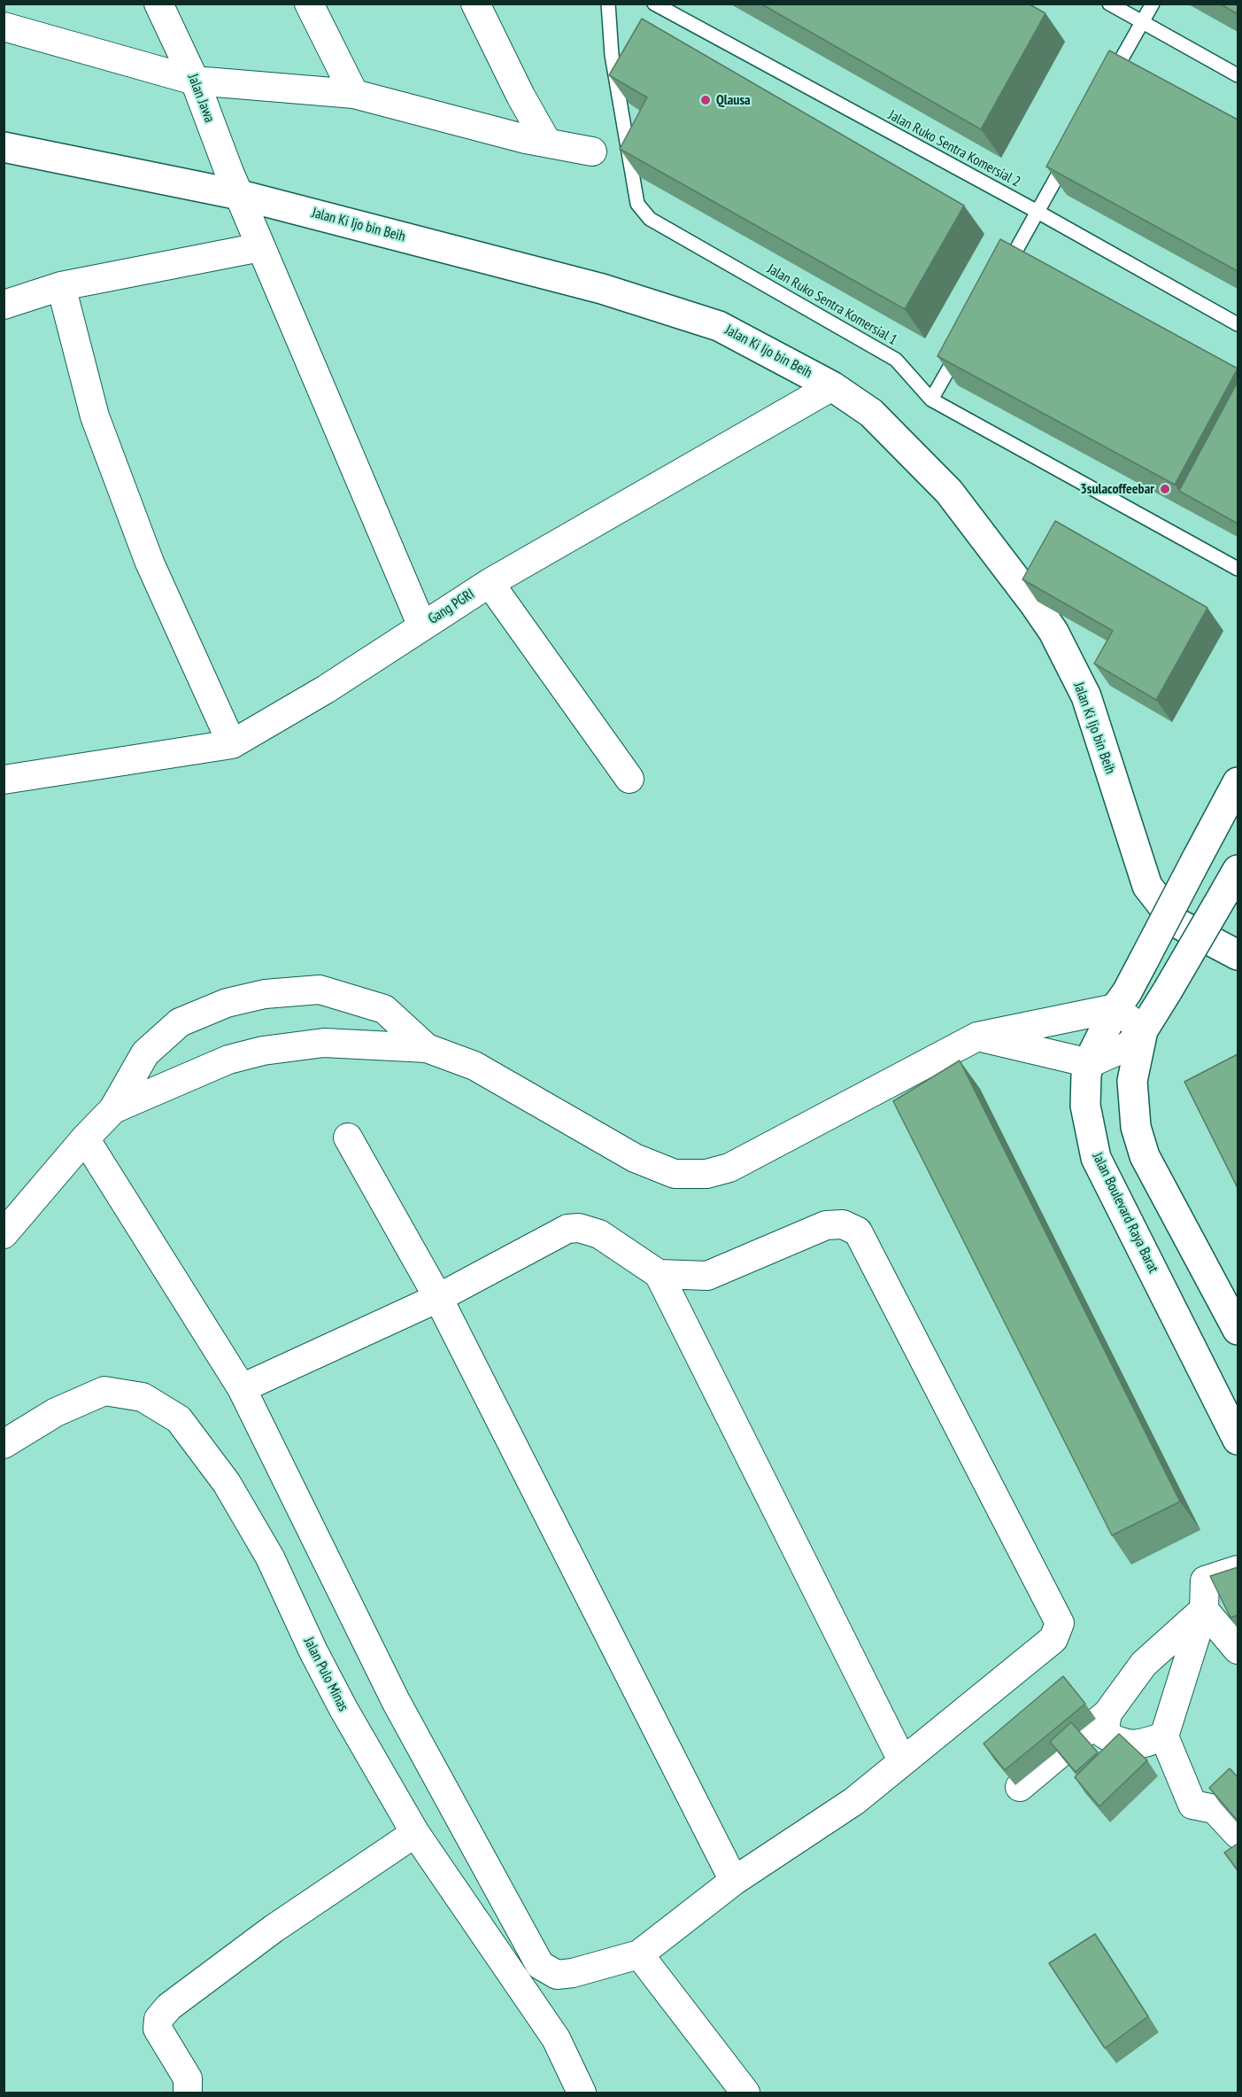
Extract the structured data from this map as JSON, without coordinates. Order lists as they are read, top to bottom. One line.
{"streets":{"street":["Jalan Jawa","Jalan Ki Ijo bin Beih","Gang PGRI","Jalan Boulevard Raya Barat","Jalan Pulo Minas"],"lane":["Jalan Ruko Sentra Komersial 2","Jalan Ruko Sentra Komersial 1"]},"crossings":[["Jalan Jawa","Jalan Ki Ijo bin Beih"],["Jalan Jawa","Gang PGRI"],["Jalan Ki Ijo bin Beih","Gang PGRI"]],"places":["Qlausa","3sulacoffeebar"]}
